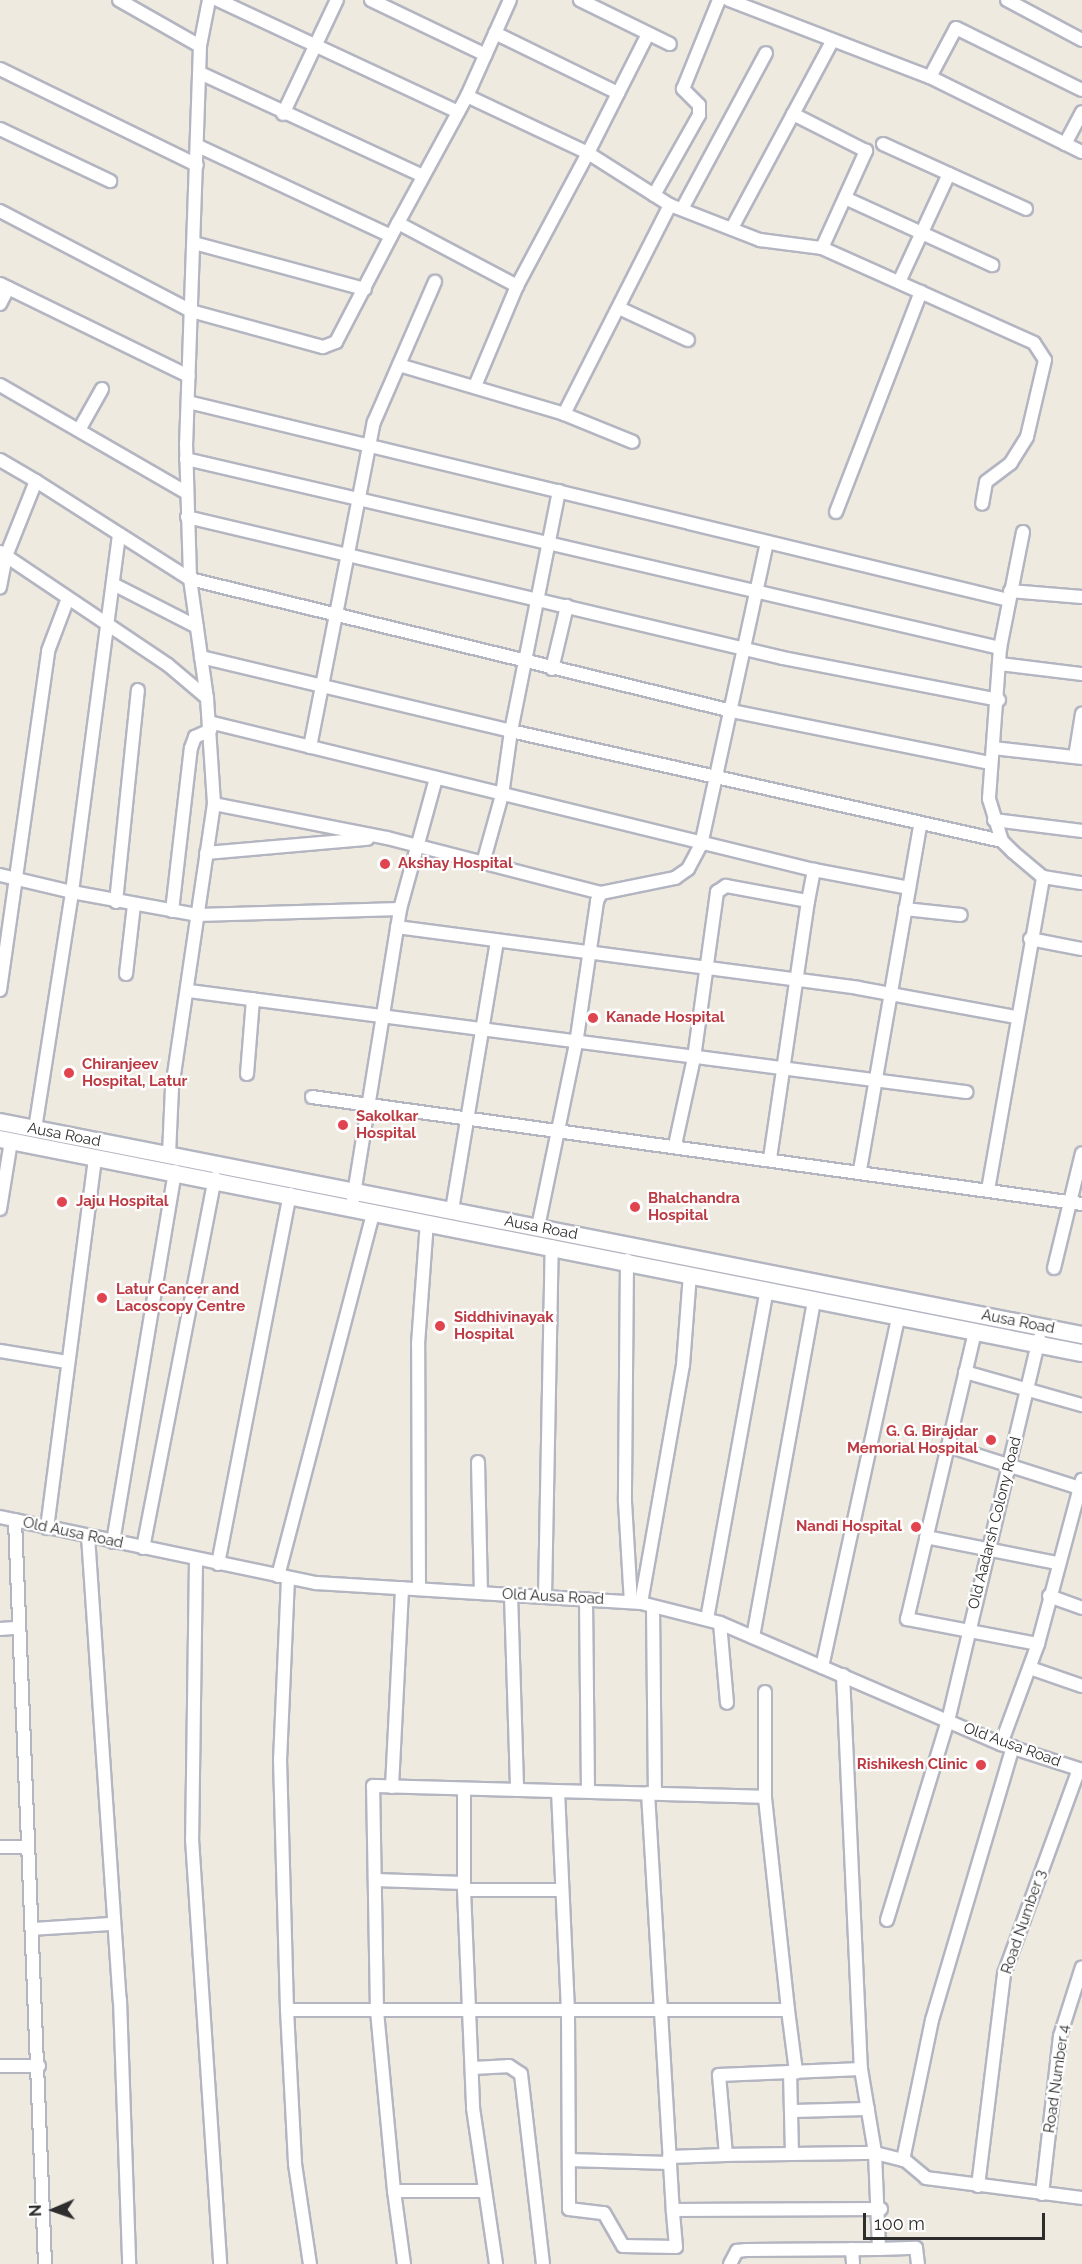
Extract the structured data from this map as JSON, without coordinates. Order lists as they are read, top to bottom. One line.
{"streets":{"main road":["Ausa Road"],"street":["Old Aadarsh Colony Road","Old Ausa Road","Road Number 3","Road Number 4"]},"crossings":[["Ausa Road","Old Aadarsh Colony Road"],["Old Aadarsh Colony Road","Old Ausa Road"],["Old Ausa Road","Road Number 3"]],"places":["Akshay Hospital","Kanade Hospital","Chiranjeev Hospital, Latur","Sakolkar Hospital","Jaju Hospital","Bhalchandra Hospital","Latur Cancer and Lacoscopy Centre","Siddhivinayak Hospital","G. G. Birajdar Memorial Hospital","Nandi Hospital","Rishikesh Clinic"],"scale_bar":"100 m","north":"left"}
